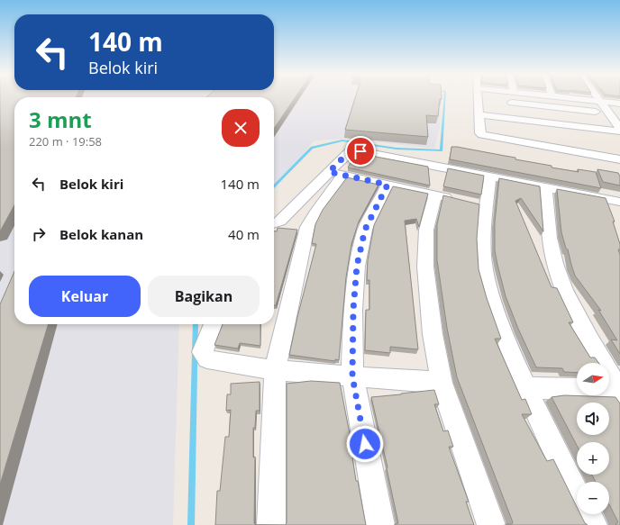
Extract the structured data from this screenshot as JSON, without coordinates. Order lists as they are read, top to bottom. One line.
{"north":"right","page":{"turn":["140 m","Belok kiri"],"heading":["3 mnt","220 m · 19:58"],"list":[{"name":"Belok kiri","value":"140 m"},{"name":"Belok kanan","value":"40 m"}],"buttons":["Keluar","Bagikan"],"map_buttons":["+","−"]}}
